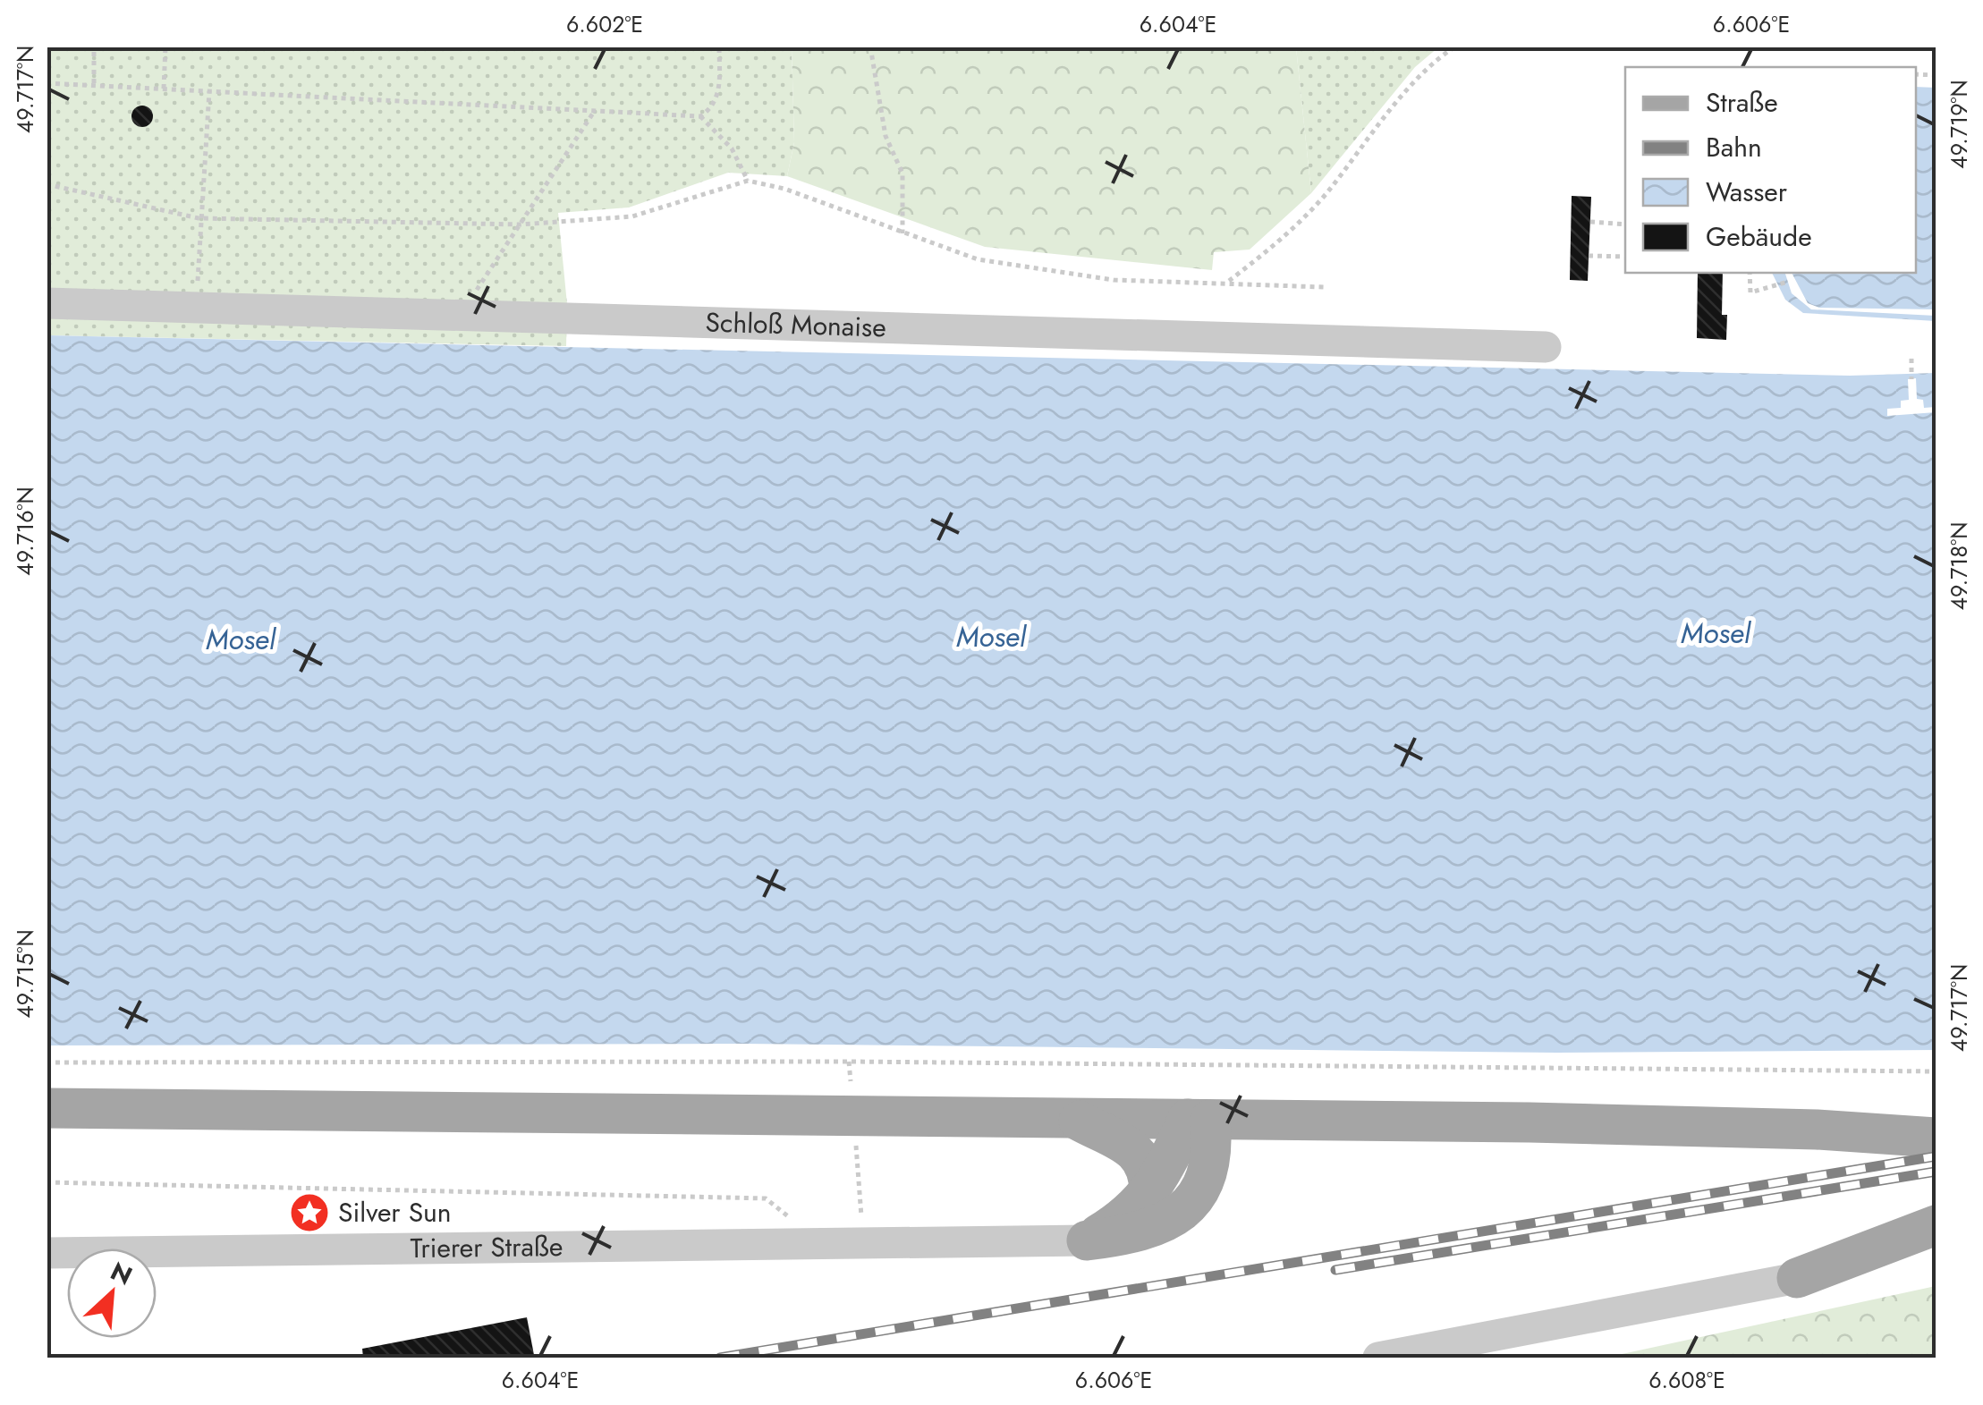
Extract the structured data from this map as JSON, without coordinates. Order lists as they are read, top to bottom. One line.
{"streets":{"street":["Schloß Monaise","Trierer Straße"]},"water":["Mosel"],"places":{"place":["Silver Sun"]},"legend":["Straße","Bahn","Wasser","Gebäude"],"north":"top right","coordinates":["6.602°E","6.604°E","6.606°E","49.717°N","49.719°N","49.716°N","49.718°N","49.715°N","6.608°E"]}
